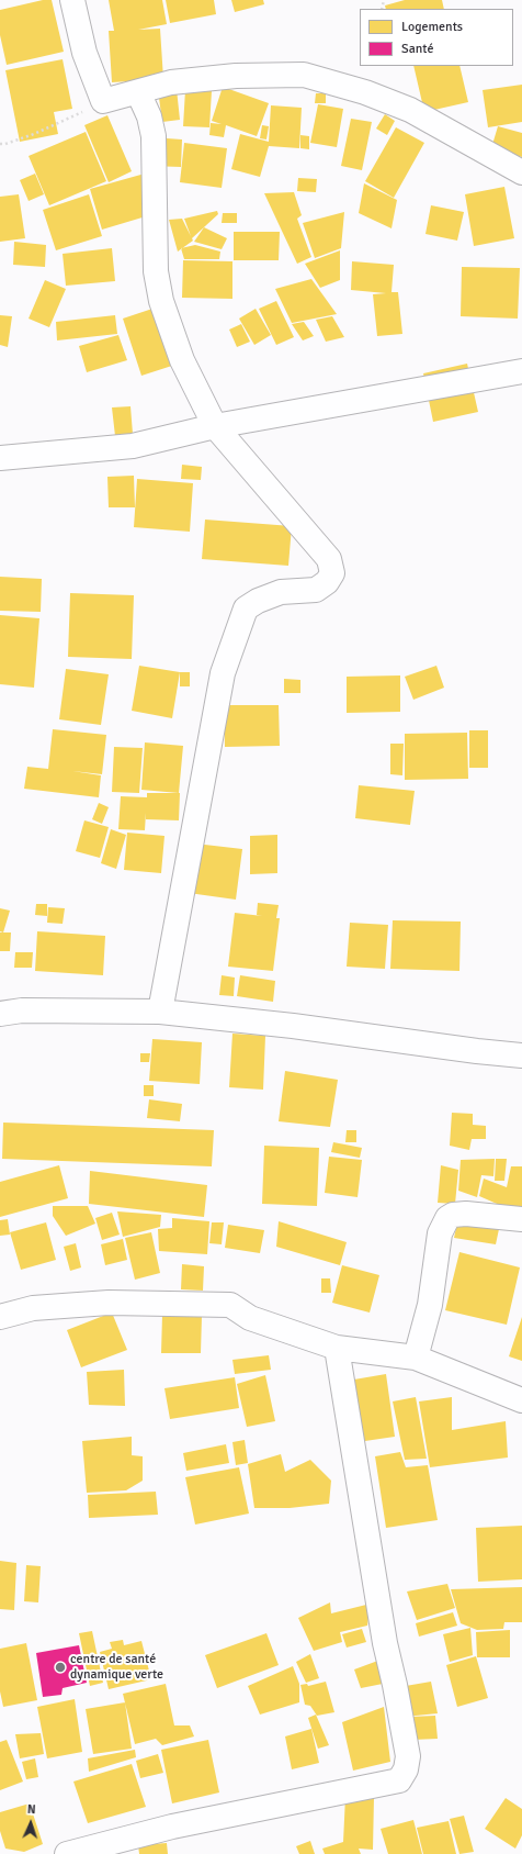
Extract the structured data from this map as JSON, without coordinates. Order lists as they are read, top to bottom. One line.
{"places":["centre de santé dynamique verte"],"legend":["Logements","Santé"],"north":"top"}
